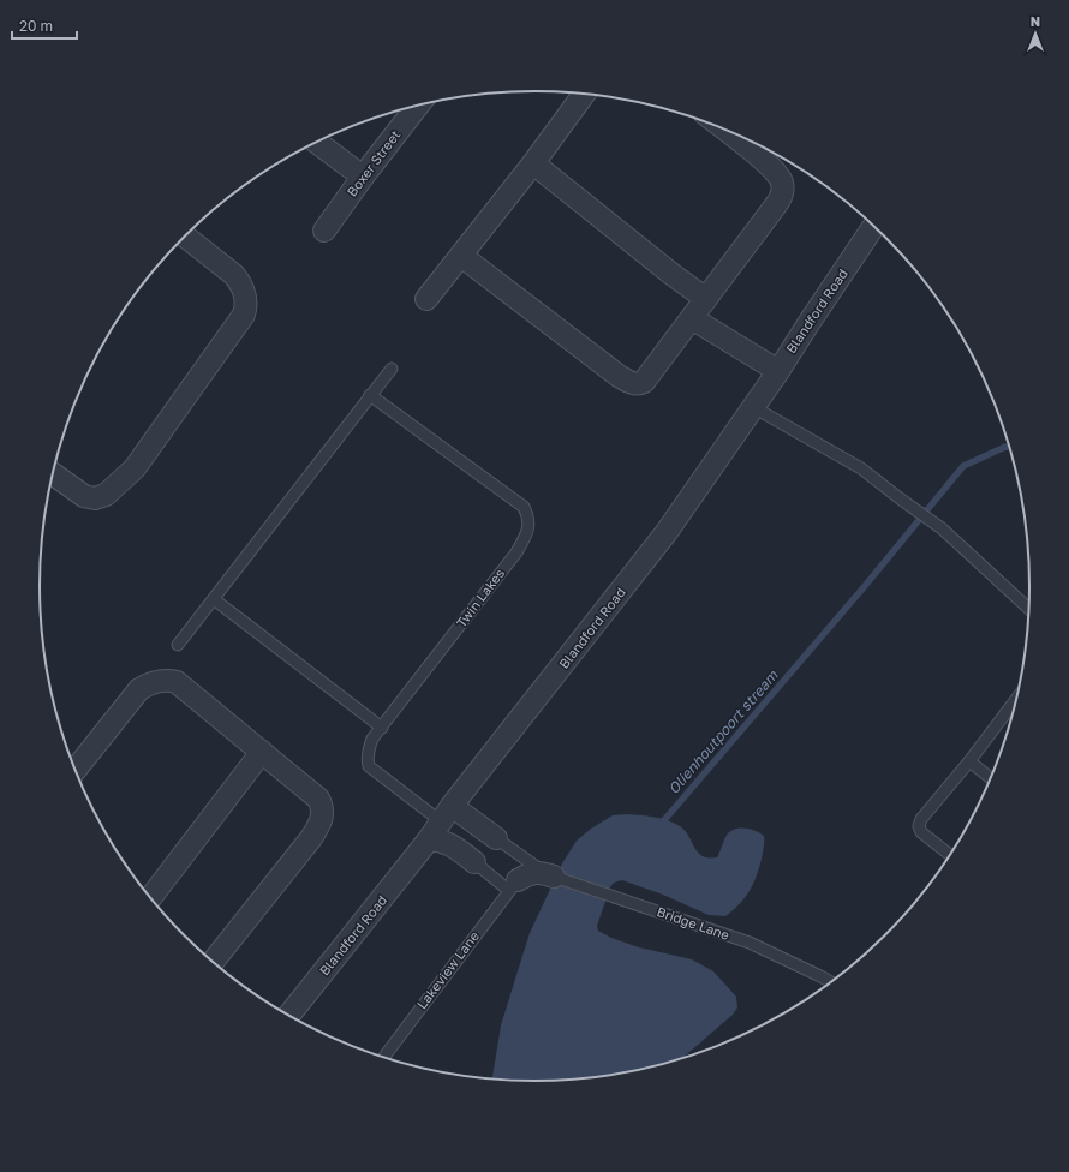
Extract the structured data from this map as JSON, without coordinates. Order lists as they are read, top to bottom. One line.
{"streets":{"street":["Boxer Street","Blandford Road","Bridge Lane"],"lane":["Twin Lakes","Lakeview Lane"]},"crossings":[["Blandford Road","Twin Lakes"],["Blandford Road","Bridge Lane"],["Twin Lakes","Bridge Lane"],["Bridge Lane","Lakeview Lane"]],"water":["Olienhoutpoort stream"],"scale_bar":"20 m","north":"top"}
